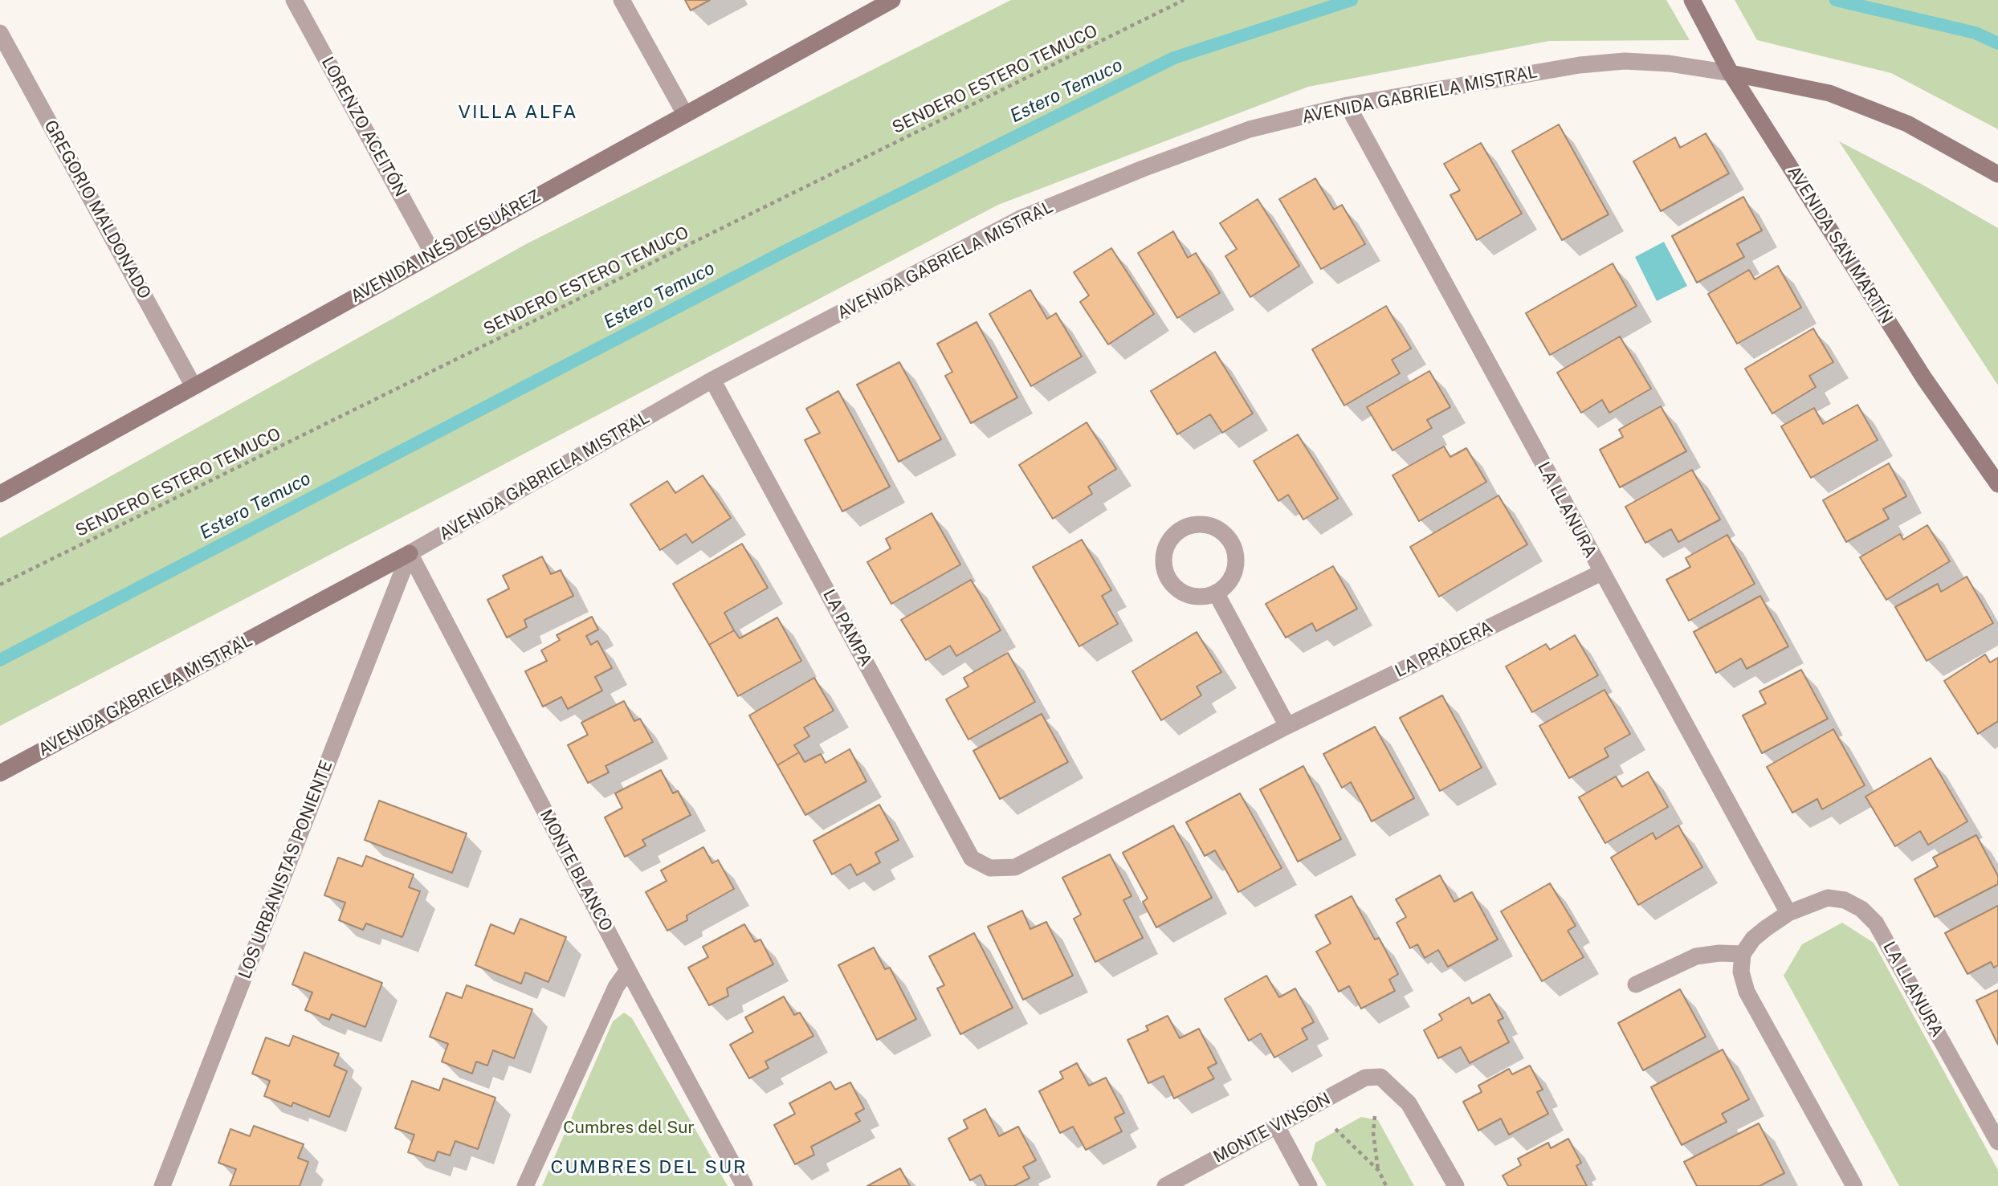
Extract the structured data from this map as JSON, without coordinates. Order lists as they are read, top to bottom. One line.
{"streets":{"street":["AVENIDA GABRIELA MISTRAL","LORENZO ACEITÓN","GREGORIO MALDONADO","AVENIDA SAN MARTÍN","AVENIDA INÉS DE SUÁREZ","LA LLANURA","LA PAMPA","LA PRADERA","LOS URBANISTAS PONIENTE","MONTE BLANCO","MONTE VINSON"],"path":["SENDERO ESTERO TEMUCO"]},"crossings":[["AVENIDA GABRIELA MISTRAL","AVENIDA SAN MARTÍN"],["AVENIDA GABRIELA MISTRAL","LA LLANURA"],["AVENIDA GABRIELA MISTRAL","LA PAMPA"],["AVENIDA GABRIELA MISTRAL","LOS URBANISTAS PONIENTE"],["AVENIDA GABRIELA MISTRAL","MONTE BLANCO"],["LORENZO ACEITÓN","AVENIDA INÉS DE SUÁREZ"],["GREGORIO MALDONADO","AVENIDA INÉS DE SUÁREZ"],["LA LLANURA","LA PRADERA"],["LA PAMPA","LA PRADERA"],["LOS URBANISTAS PONIENTE","MONTE BLANCO"]],"districts":["VILLA ALFA","CUMBRES DEL SUR"],"water":["Estero Temuco"],"parks":["Cumbres del Sur"]}
